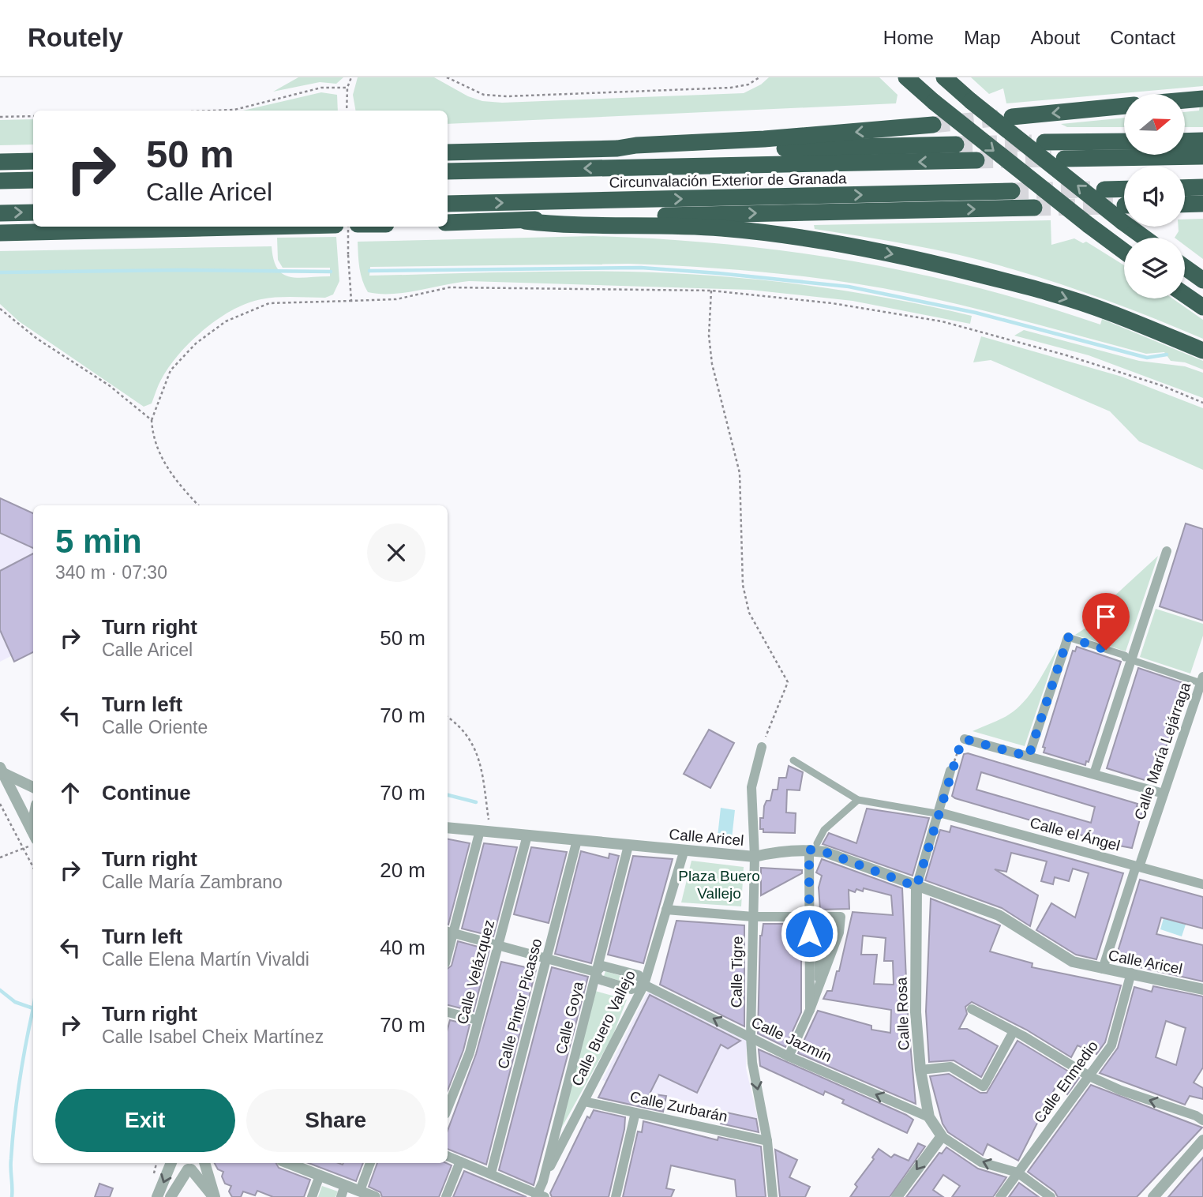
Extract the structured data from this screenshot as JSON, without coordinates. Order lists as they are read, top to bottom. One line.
{"streets":{"highway":["Circunvalación Exterior de Granada"],"street":["Calle María Lejárraga","Calle el Ángel","Calle Aricel","Calle Velázquez","Calle Tigre","Calle Pintor Picasso","Calle Rosa","Calle Goya","Calle Buero Vallejo","Calle Jazmín","Calle Enmedio","Calle Zurbarán"]},"crossings":[["Calle María Lejárraga","Calle el Ángel"],["Calle María Lejárraga","Calle Aricel"],["Calle Aricel","Calle Velázquez"],["Calle Aricel","Calle Tigre"],["Calle Aricel","Calle Pintor Picasso"],["Calle Aricel","Calle Rosa"],["Calle Aricel","Calle Goya"],["Calle Aricel","Calle Buero Vallejo"],["Calle Aricel","Calle Enmedio"],["Calle Tigre","Calle Jazmín"],["Calle Tigre","Calle Zurbarán"],["Calle Rosa","Calle Jazmín"],["Calle Goya","Calle Buero Vallejo"],["Calle Goya","Calle Jazmín"],["Calle Buero Vallejo","Calle Jazmín"],["Calle Buero Vallejo","Calle Zurbarán"]],"one_way":["Calle Jazmín"],"parks":["Plaza Buero Vallejo"],"north":"right","page":{"header":"Routely","nav":["Home","Map","About","Contact"],"turn":["50 m","Calle Aricel"],"heading":["5 min","340 m · 07:30"],"list":[{"name":"Turn right","note":"Calle Aricel","value":"50 m"},{"name":"Turn left","note":"Calle Oriente","value":"70 m"},{"name":"Continue","value":"70 m"},{"name":"Turn right","note":"Calle María Zambrano","value":"20 m"},{"name":"Turn left","note":"Calle Elena Martín Vivaldi","value":"40 m"},{"name":"Turn right","note":"Calle Isabel Cheix Martínez","value":"70 m"}],"buttons":["Exit","Share"]}}
